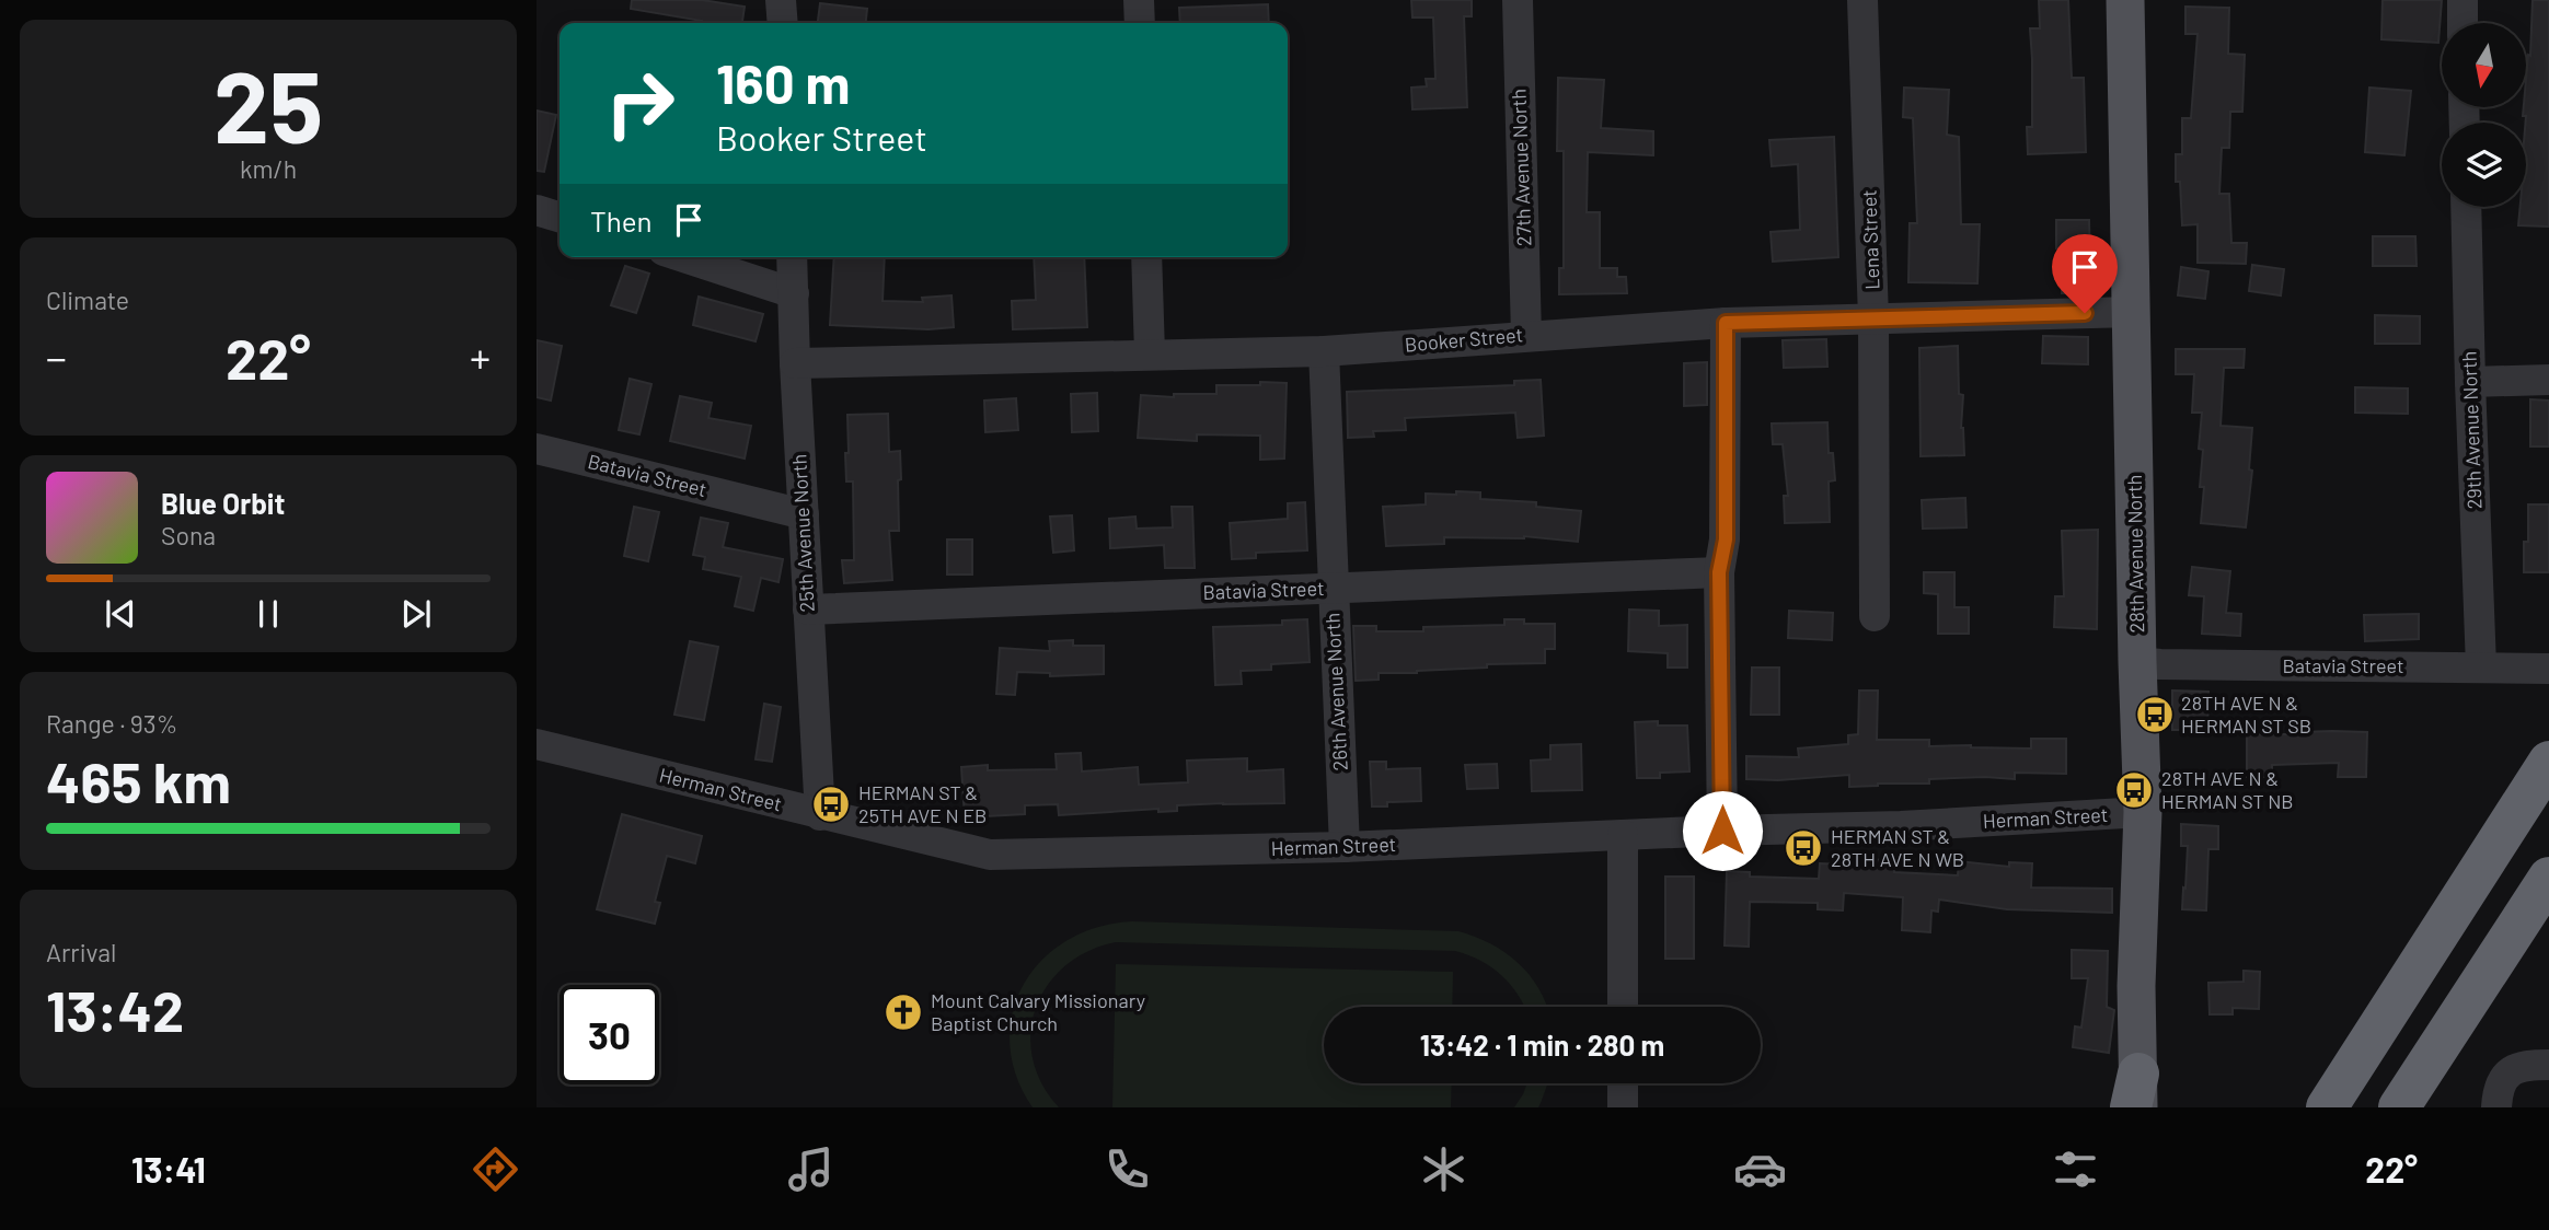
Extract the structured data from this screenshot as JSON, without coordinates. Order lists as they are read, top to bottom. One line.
{"streets":{"main road":["28th Avenue North"],"street":["27th Avenue North","Lena Street","Booker Street","29th Avenue North","Batavia Street","25th Avenue North","26th Avenue North","Herman Street"]},"crossings":[["27th Avenue North","Booker Street"],["Lena Street","Booker Street"],["Booker Street","25th Avenue North"],["Booker Street","28th Avenue North"],["Booker Street","26th Avenue North"],["29th Avenue North","Batavia Street"],["Batavia Street","25th Avenue North"],["Batavia Street","28th Avenue North"],["Batavia Street","26th Avenue North"],["25th Avenue North","Herman Street"],["28th Avenue North","Herman Street"],["26th Avenue North","Herman Street"]],"places":{"bus stop":["28TH AVE N & HERMAN ST SB","28TH AVE N & HERMAN ST NB","HERMAN ST & 25TH AVE N EB","HERMAN ST & 28TH AVE N WB"],"church":["Mount Calvary Missionary Baptist Church"]},"north":"bottom","page":{"tile":[["25","km/h"],"Climate",["Range · 93%","465 km"],["Arrival","13:42"]],"turn":["160 m","Booker Street"],"then":"Then","heat":["−","22°","+"],"song":["Blue Orbit","Sona"],"limit":"30","trip":"13:42 · 1 min · 280 m","tabs":["13:41","22°"]}}
